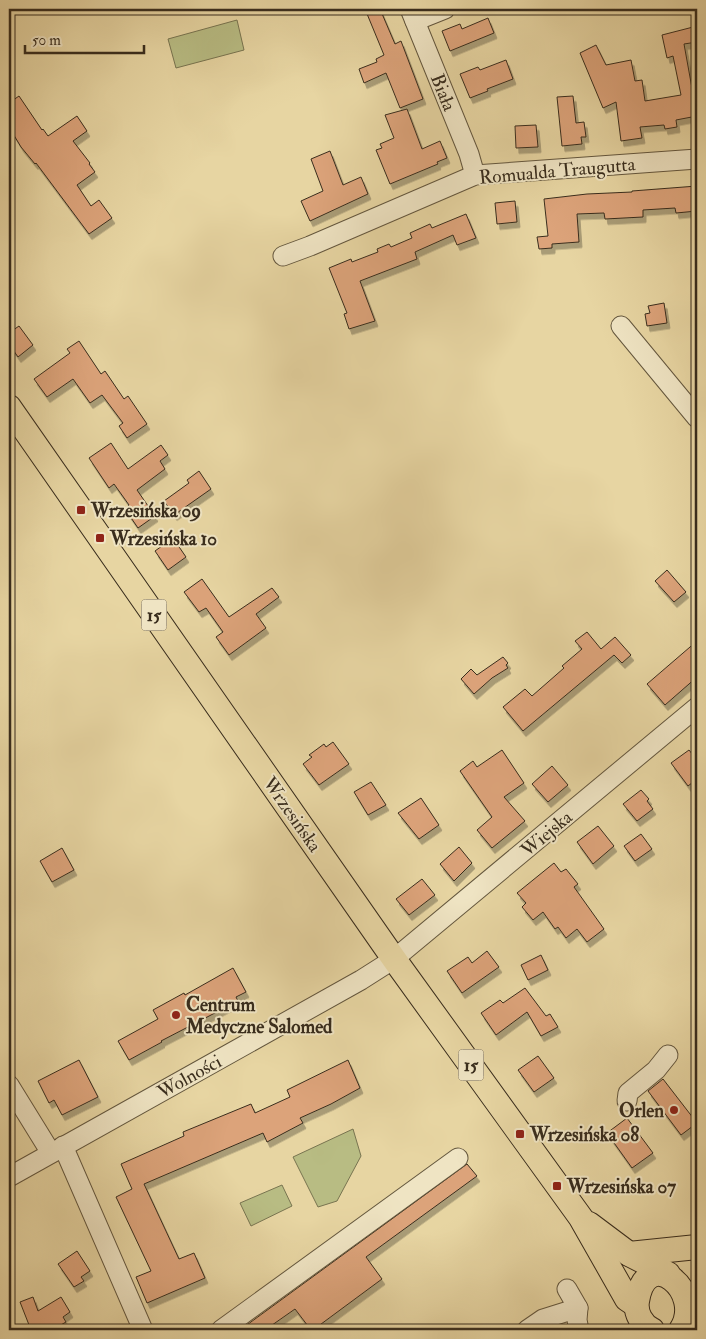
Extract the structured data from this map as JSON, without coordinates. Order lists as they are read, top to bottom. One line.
{"streets":{"main road":["15","Wrzesińska"],"street":["Biała","Romualda Traugutta","Wiejska","Wolności"]},"crossings":[["Biała","Romualda Traugutta"],["15","Wrzesińska"],["Wrzesińska","Wiejska"],["Wrzesińska","Wolności"],["Wiejska","Wolności"]],"places":{"transit":["Wrzesińska 09","Wrzesińska 10","Wrzesińska 08","Wrzesińska 07"],"other":["Centrum Medyczne Salomed","Orlen"]},"scale_bar":"50 m"}
